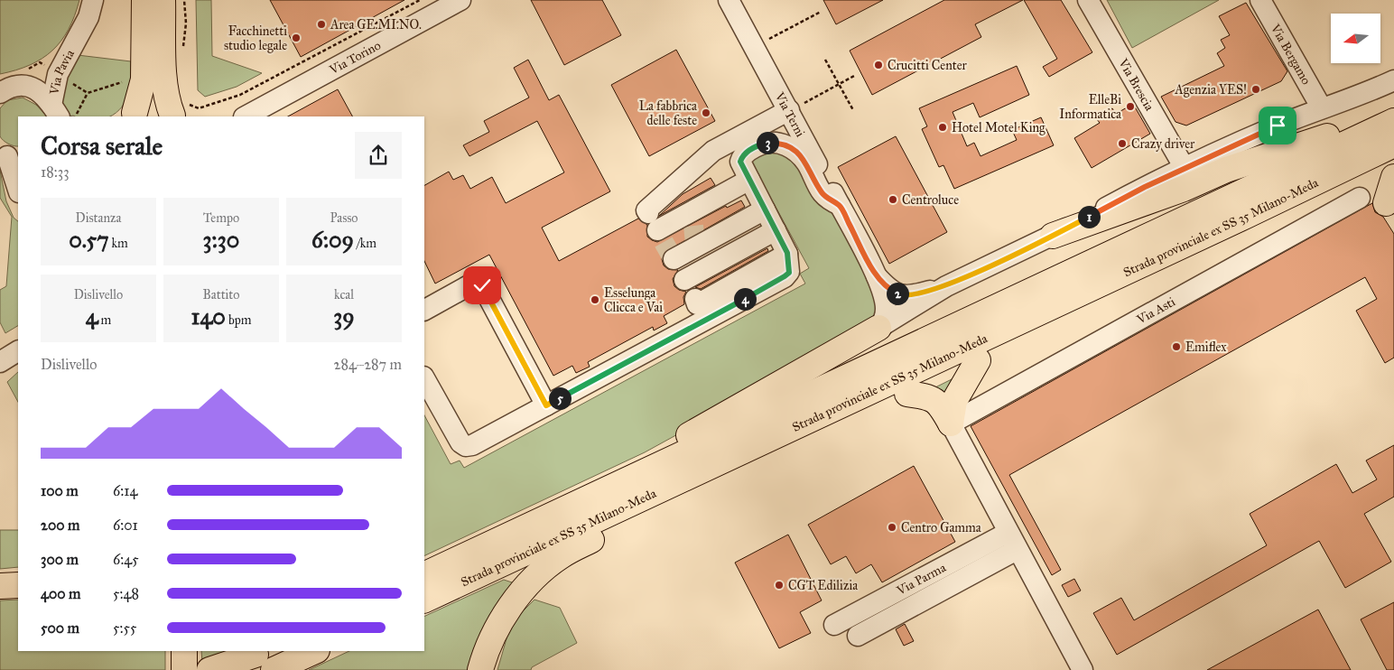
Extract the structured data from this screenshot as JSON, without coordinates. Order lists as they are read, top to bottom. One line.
{"streets":{"main road":["Strada provinciale ex SS 35 Milano-Meda"],"street":["Via Bergamo","Via Torino","Via Pavia","Via Brescia","Via Terni","Via Asti","Via Parma"]},"places":["Area GE.MI.NO.","Facchinetti studio legale","Crucitti Center","Agenzia YES!","ElleBi Informatica","La fabbrica delle feste","Hotel Motel King","Crazy driver","Centroluce","Esselunga Clicca e Vai","Emiflex","Centro Gamma","CGT Edilizia"],"north":"left","page":{"heading":["Corsa serale","18:33"],"pins":["3","1","2","4","5"],"stats":[["Distanza","0.57 km"],["Tempo","3:30"],["Passo","6:09 /km"],["Dislivello","4 m"],["Battito","140 bpm"],["kcal","39"]],"chart":["Dislivello","284–287 m"],"list":[{"name":"100 m","note":"6:14"},{"name":"200 m","note":"6:01"},{"name":"300 m","note":"6:45"},{"name":"400 m","note":"5:48"},{"name":"500 m","note":"5:55"}]}}
